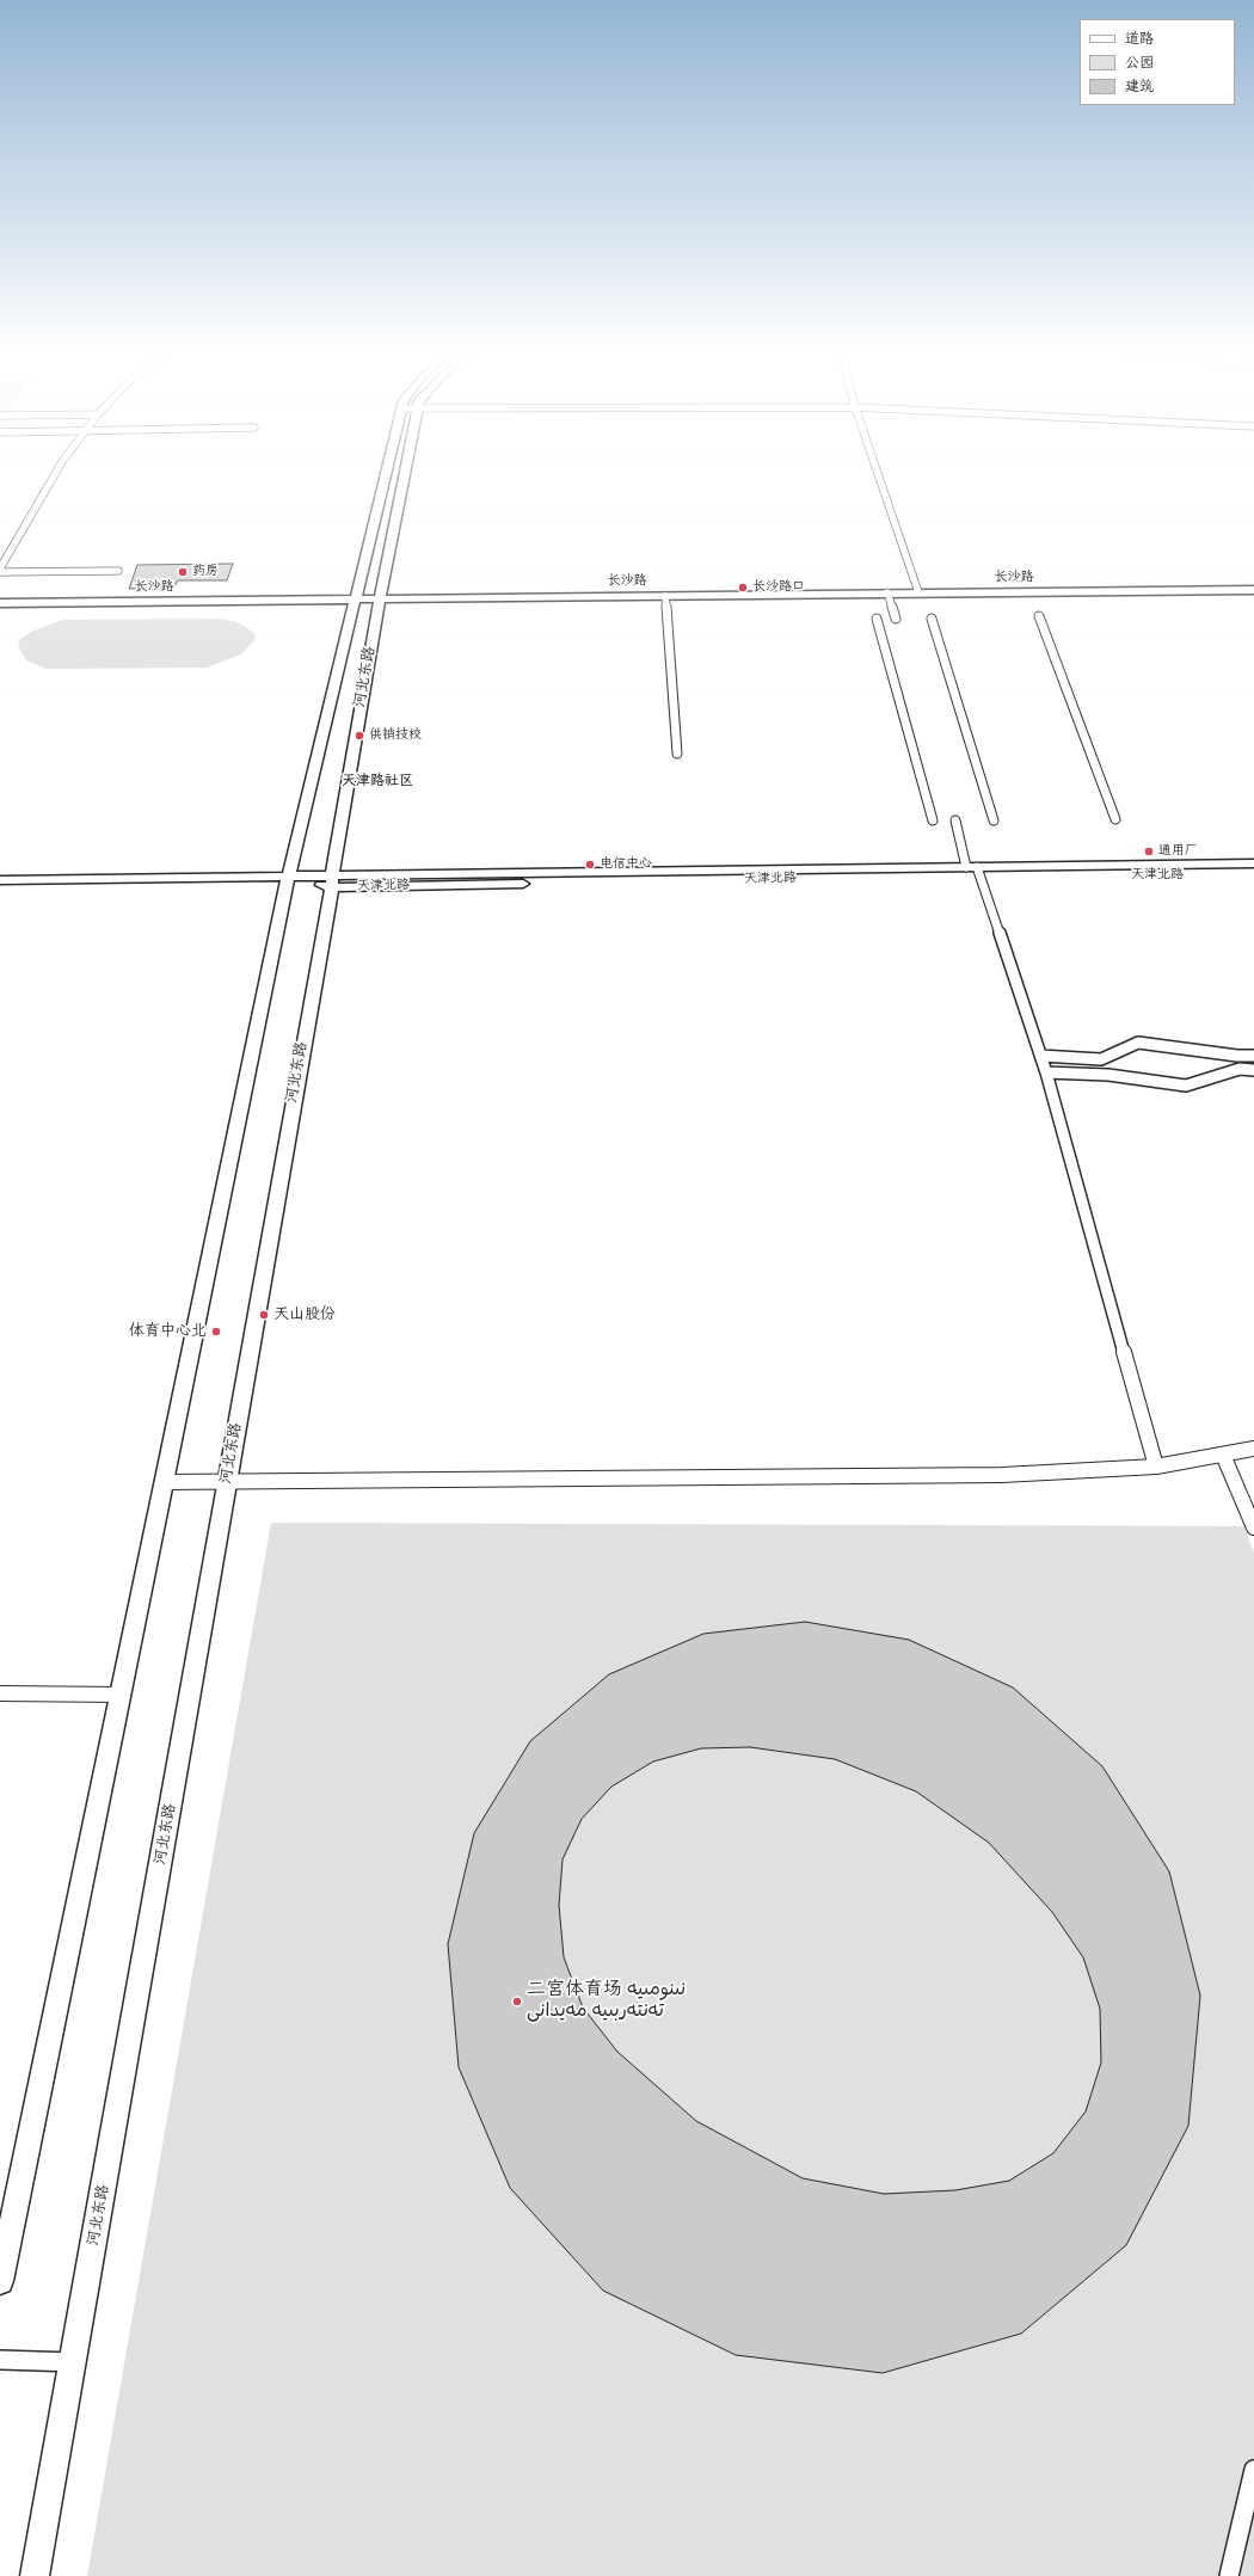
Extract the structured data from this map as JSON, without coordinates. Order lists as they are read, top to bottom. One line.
{"streets":{"main road":["长沙路","河北东路","天津北路"]},"crossings":[["长沙路","河北东路"],["河北东路","天津北路"]],"districts":["天津路社区"],"places":["药房","长沙路口","供销技校","通用厂","电信中心","天山股份","体育中心北","二宫体育场 نىنومىيە تەنتەربىيە مەيدانى"],"legend":["道路","公园","建筑"]}
